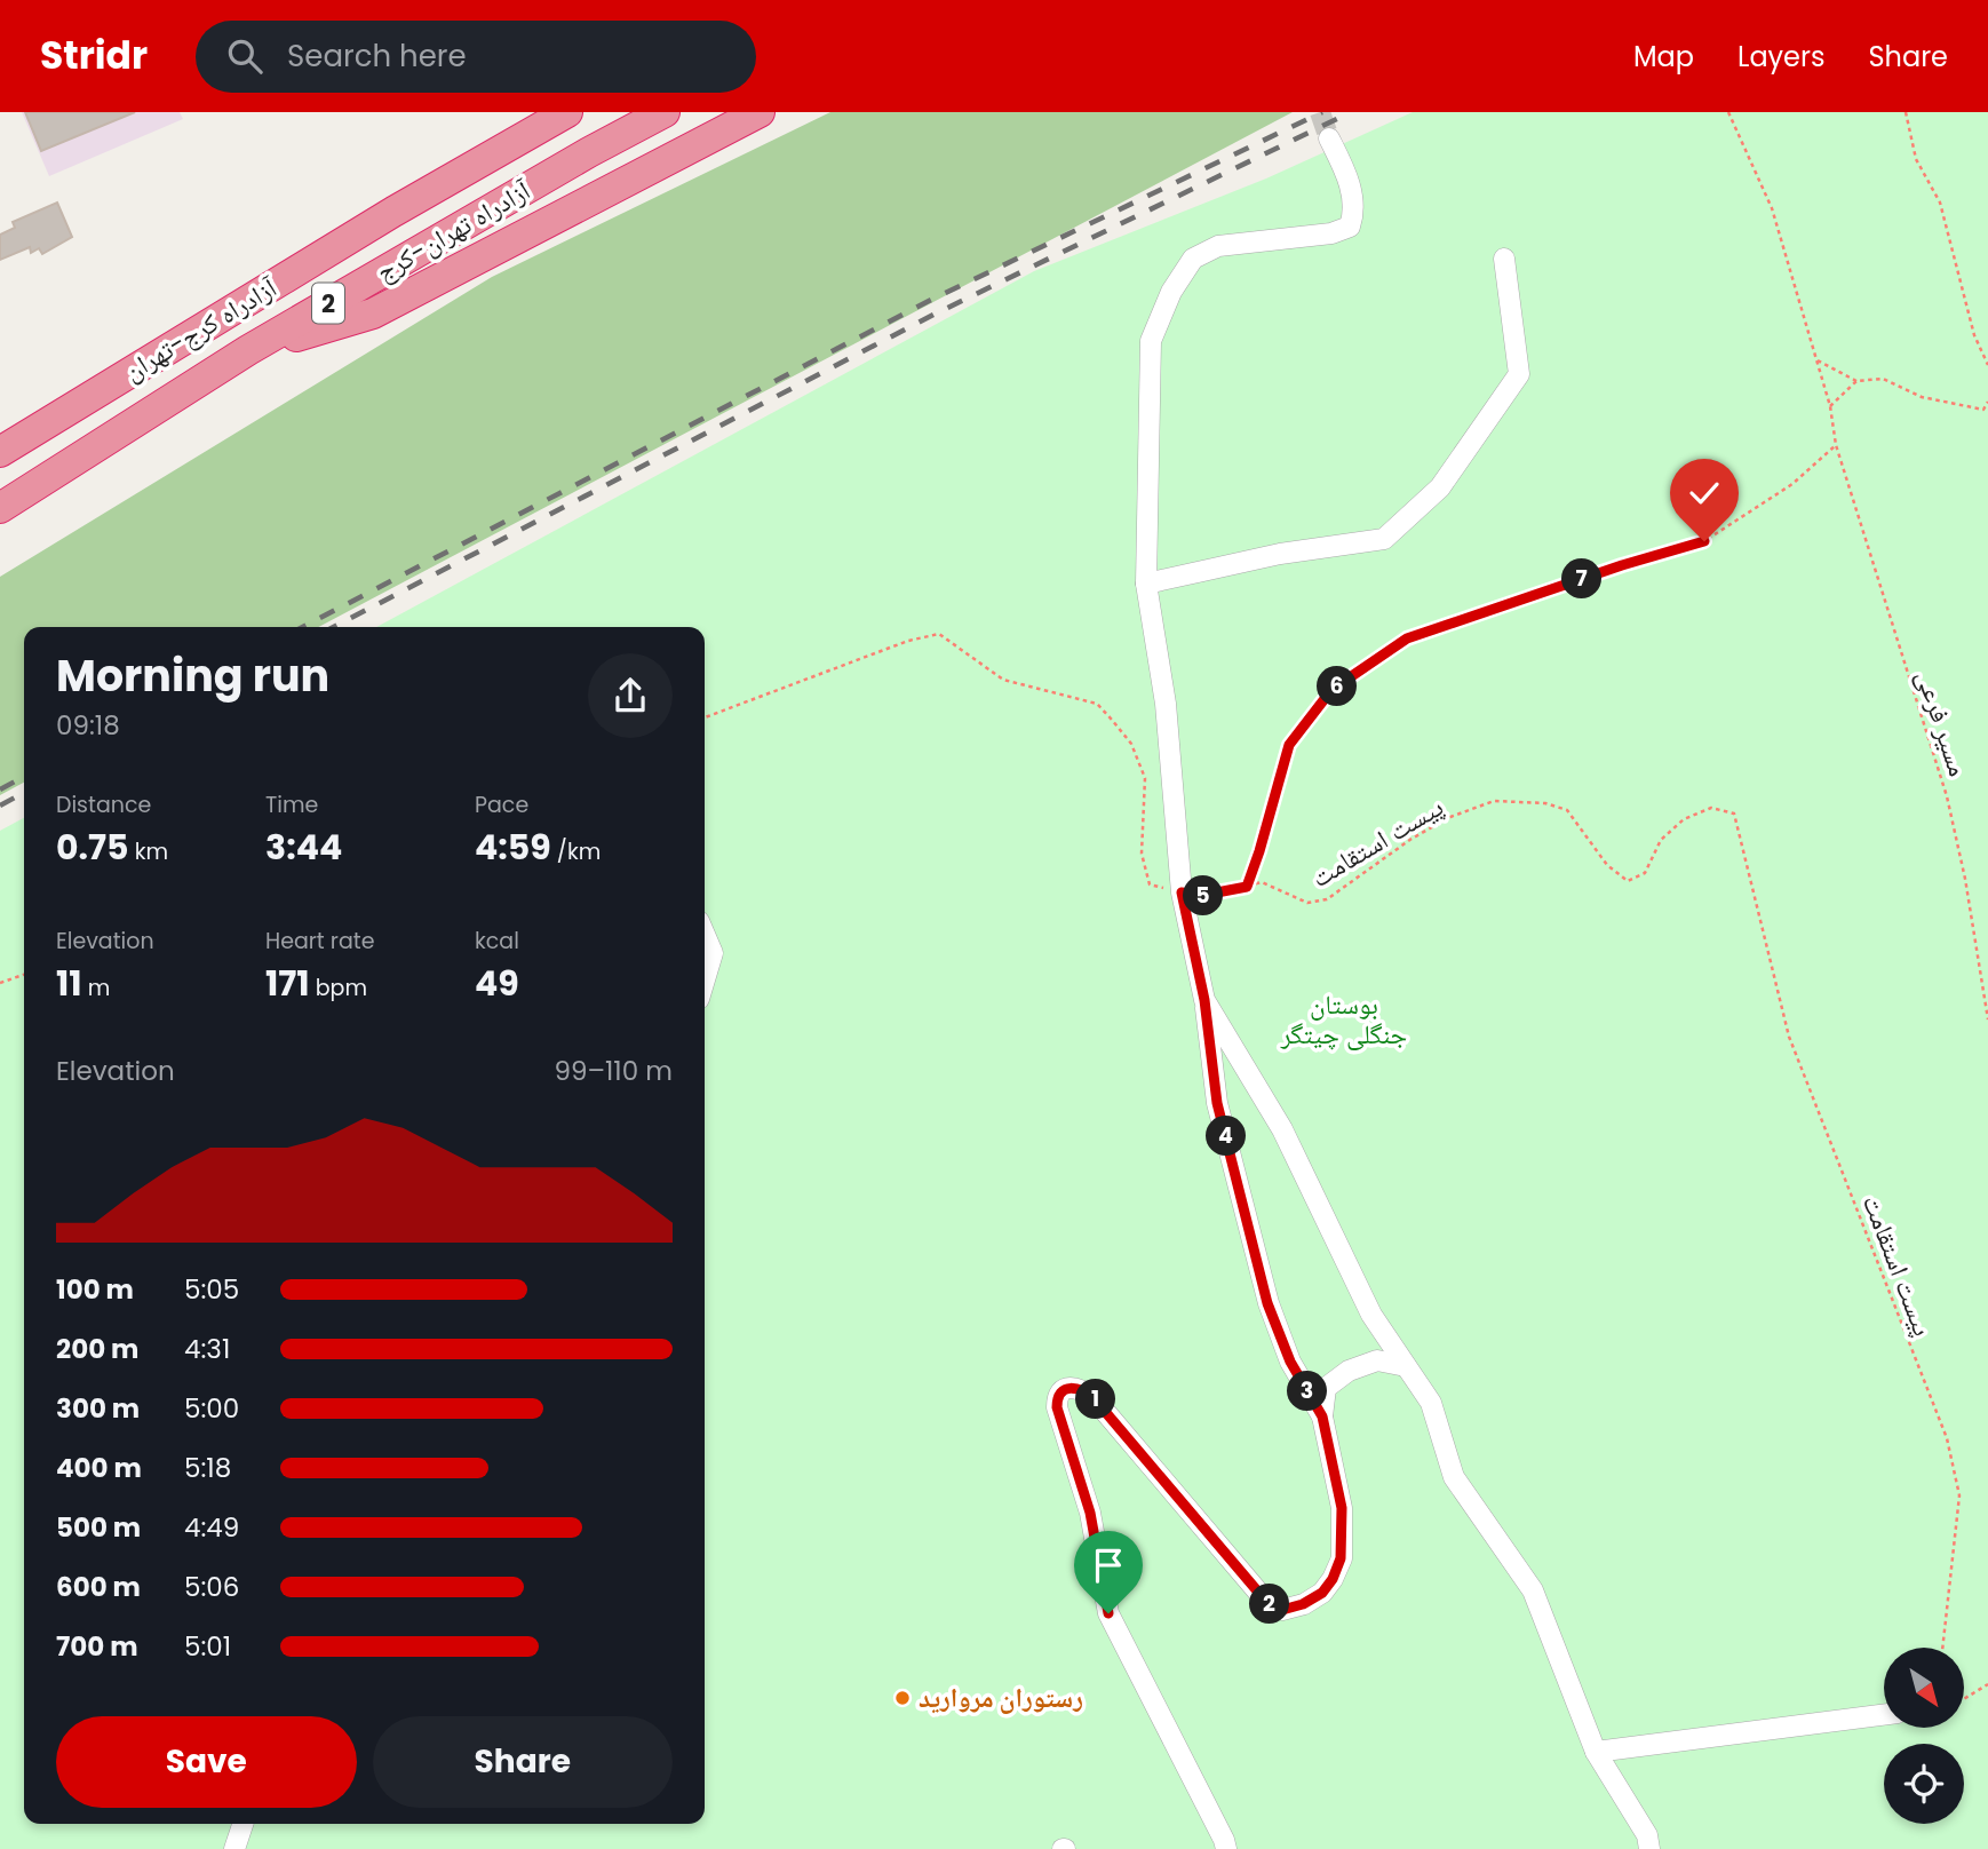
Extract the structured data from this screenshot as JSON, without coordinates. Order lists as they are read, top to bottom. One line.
{"streets":{"highway":["آزادراه تهران-کرج","2","آزادراه کرج-تهران"],"path":["مسیر فرعی","پیست استقامت"]},"parks":["بوستان جنگلی چیتگر"],"places":["رستوران مروارید"],"north":"bottom right","page":{"header":"Stridr","search":"Search here","nav":["Map","Layers","Share"],"pins":["7","6","5","4","3","1","2"],"heading":["Morning run","09:18"],"stats":[["Distance","0.75 km"],["Time","3:44"],["Pace","4:59 /km"],["Elevation","11 m"],["Heart rate","171 bpm"],["kcal","49"]],"chart":["Elevation","99–110 m"],"list":[{"name":"100 m","note":"5:05"},{"name":"200 m","note":"4:31"},{"name":"300 m","note":"5:00"},{"name":"400 m","note":"5:18"},{"name":"500 m","note":"4:49"},{"name":"600 m","note":"5:06"},{"name":"700 m","note":"5:01"}],"buttons":["Save","Share"]}}
